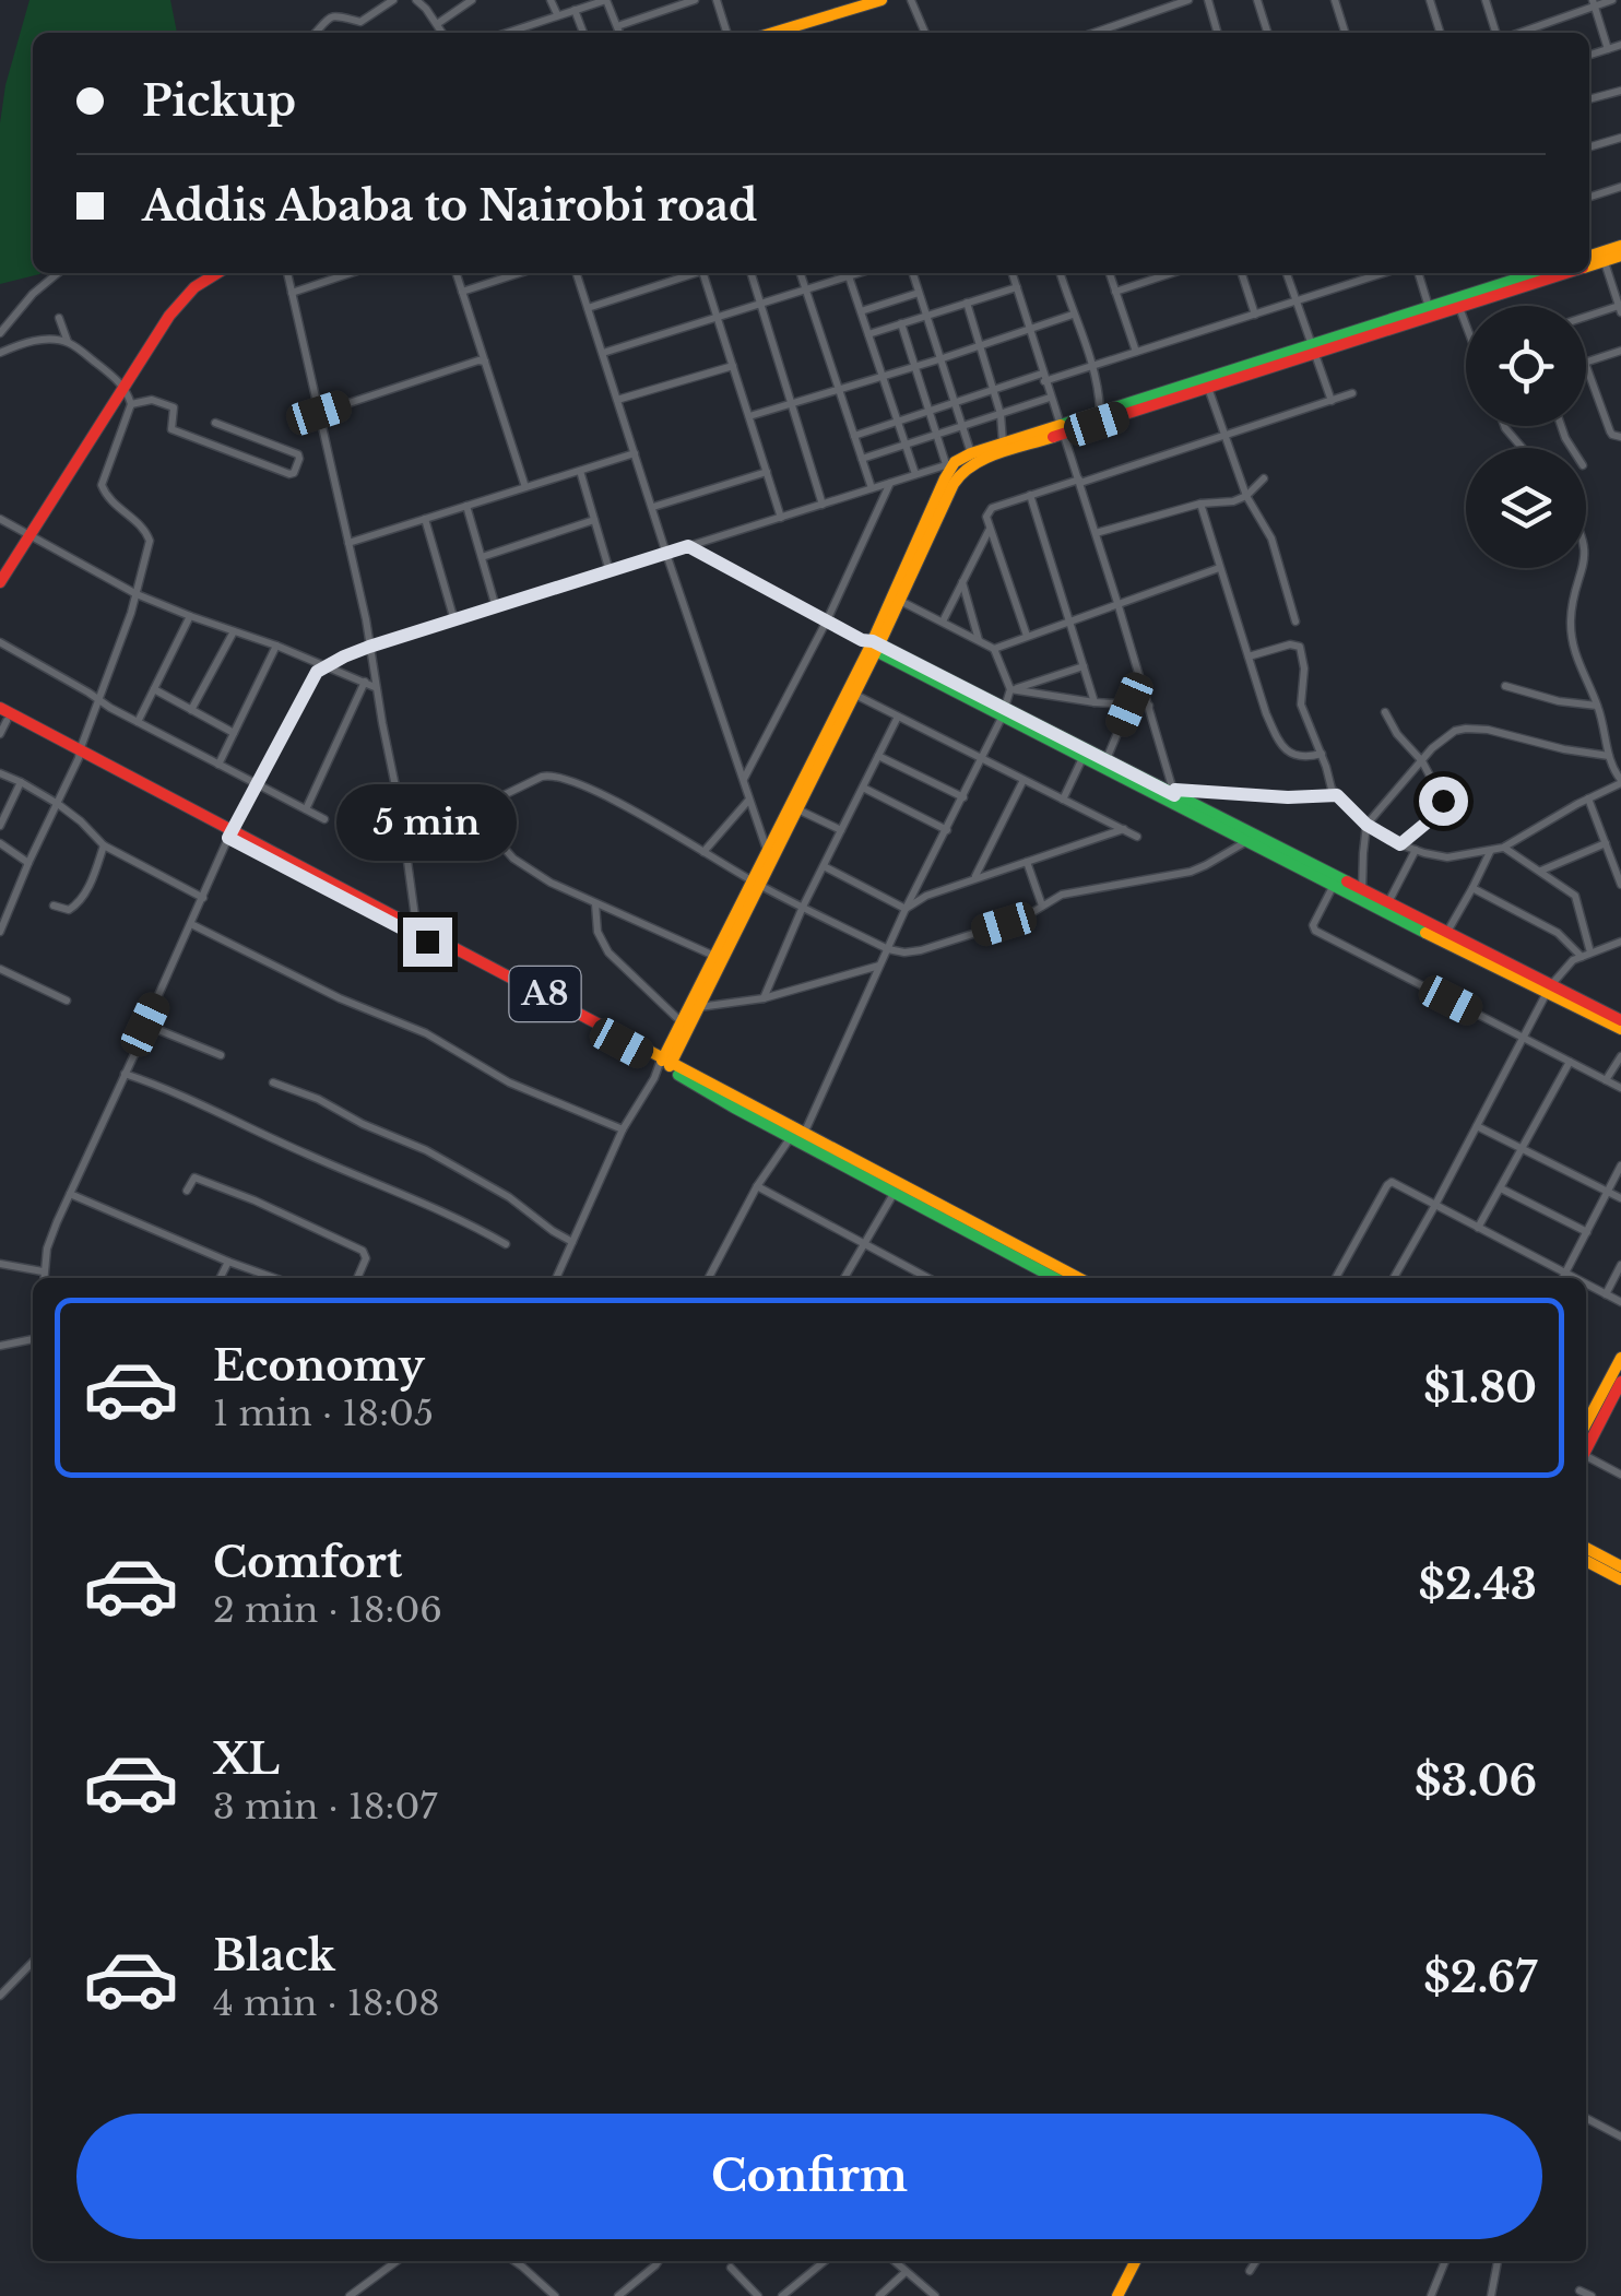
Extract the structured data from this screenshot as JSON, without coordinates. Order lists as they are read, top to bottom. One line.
{"streets":{"main road":["A8"]},"page":{"banner":["Pickup","Addis Ababa to Nairobi road"],"bubble":"5 min","list":[{"name":"Economy","note":"1 min · 18:05","value":"$1.80"},{"name":"Comfort","note":"2 min · 18:06","value":"$2.43"},{"name":"XL","note":"3 min · 18:07","value":"$3.06"},{"name":"Black","note":"4 min · 18:08","value":"$2.67"}],"buttons":"Confirm"}}
